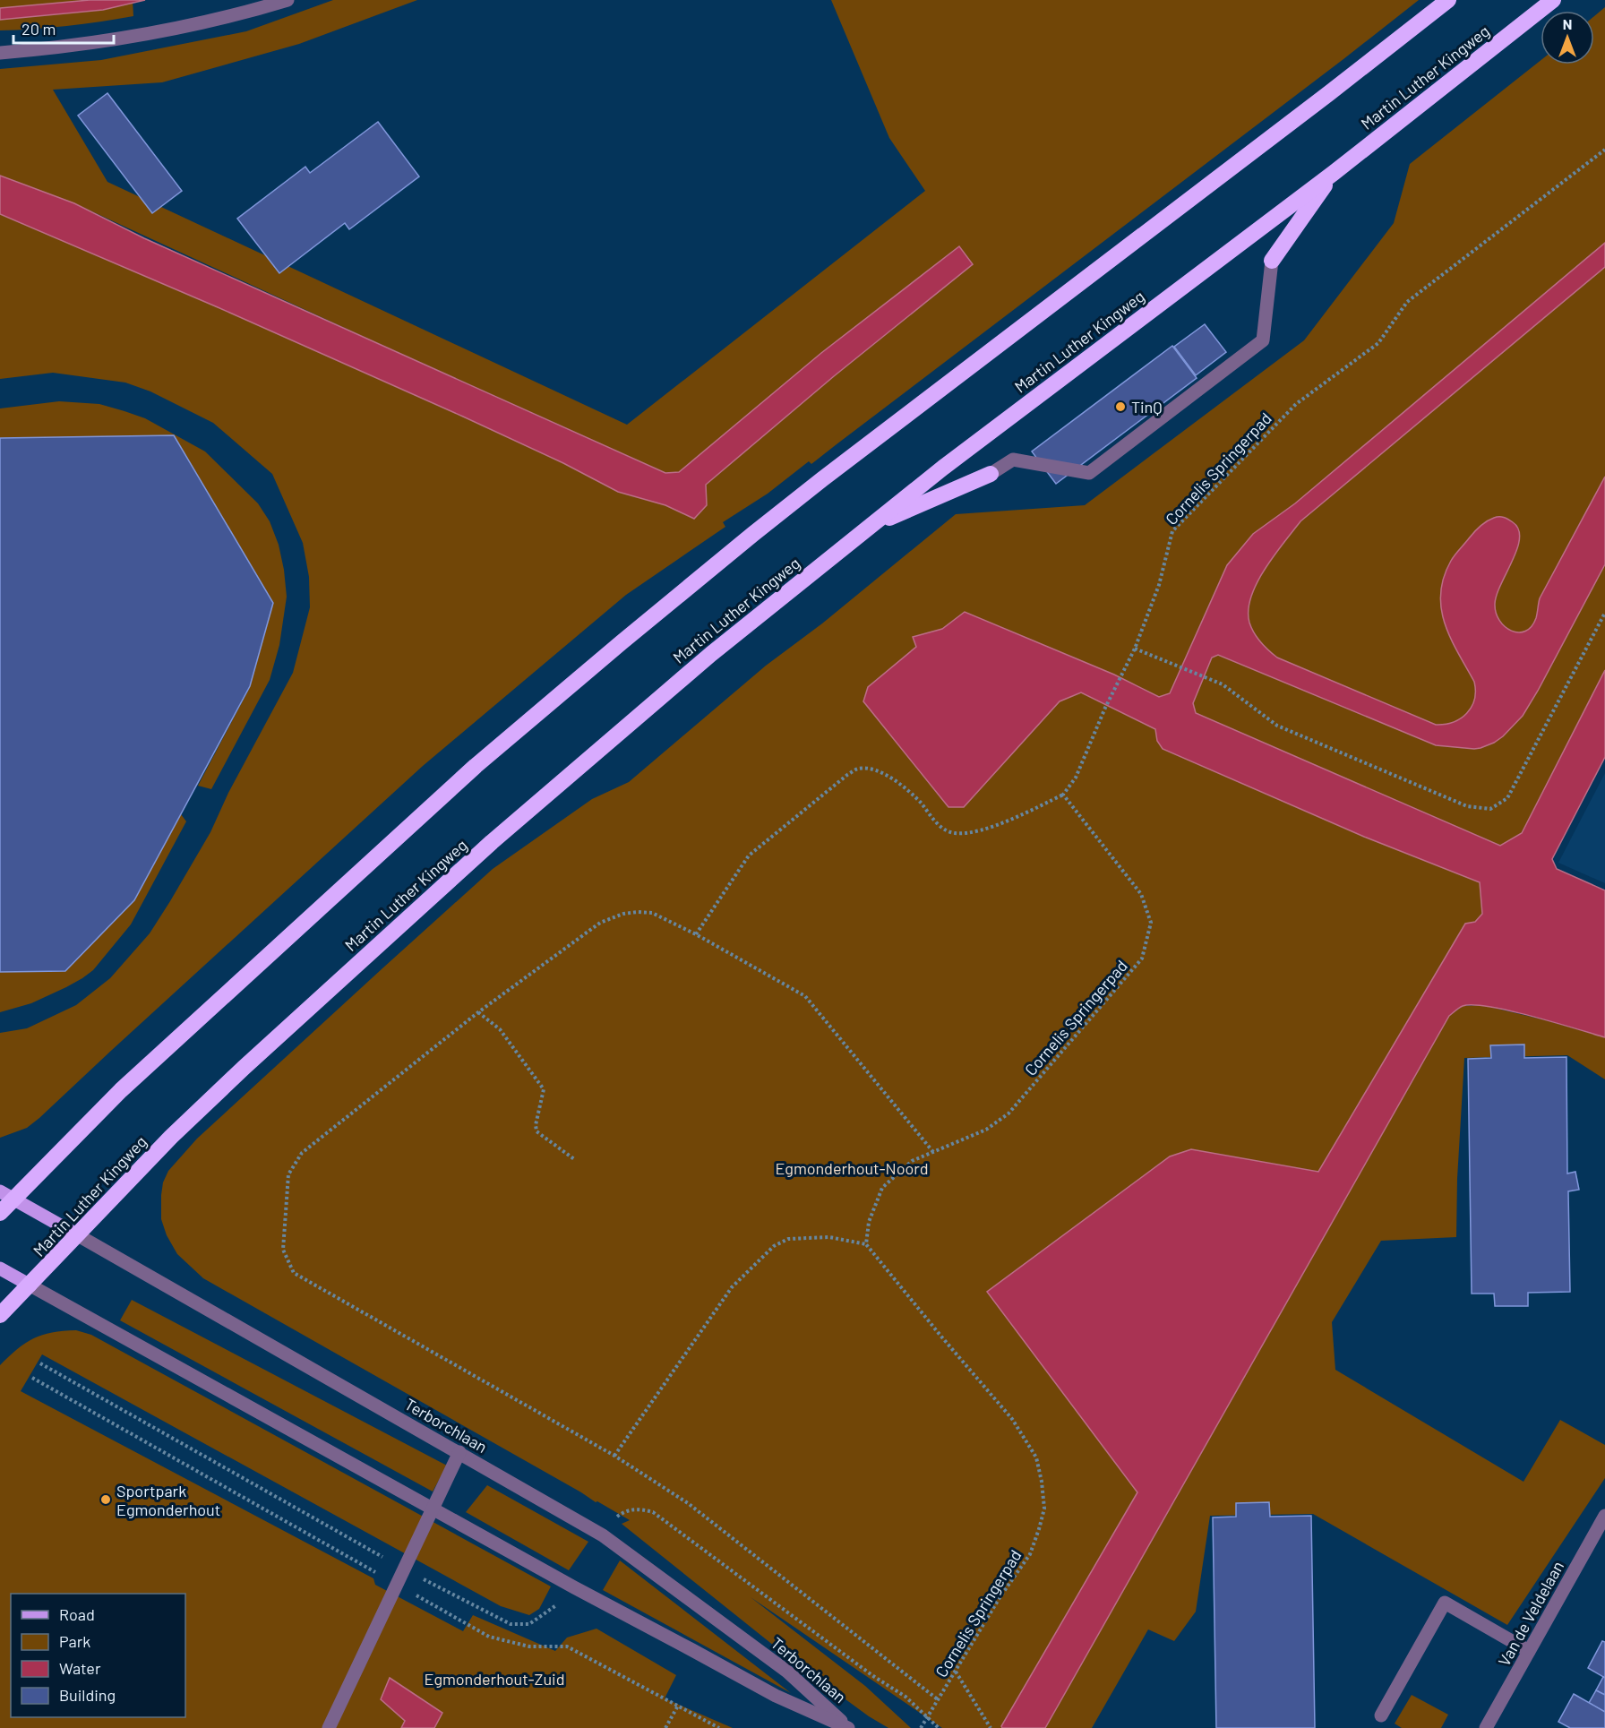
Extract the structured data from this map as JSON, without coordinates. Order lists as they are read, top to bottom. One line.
{"streets":{"highway":["Martin Luther Kingweg"],"main road":["Terborchlaan"],"street":["Van de Veldelaan"],"path":["Cornelis Springerpad"]},"crossings":[["Martin Luther Kingweg","Terborchlaan"]],"parks":["Egmonderhout-Noord","Egmonderhout-Zuid"],"places":["TinQ","Sportpark Egmonderhout"],"legend":["Road","Park","Water","Building"],"scale_bar":"20 m","north":"top"}
